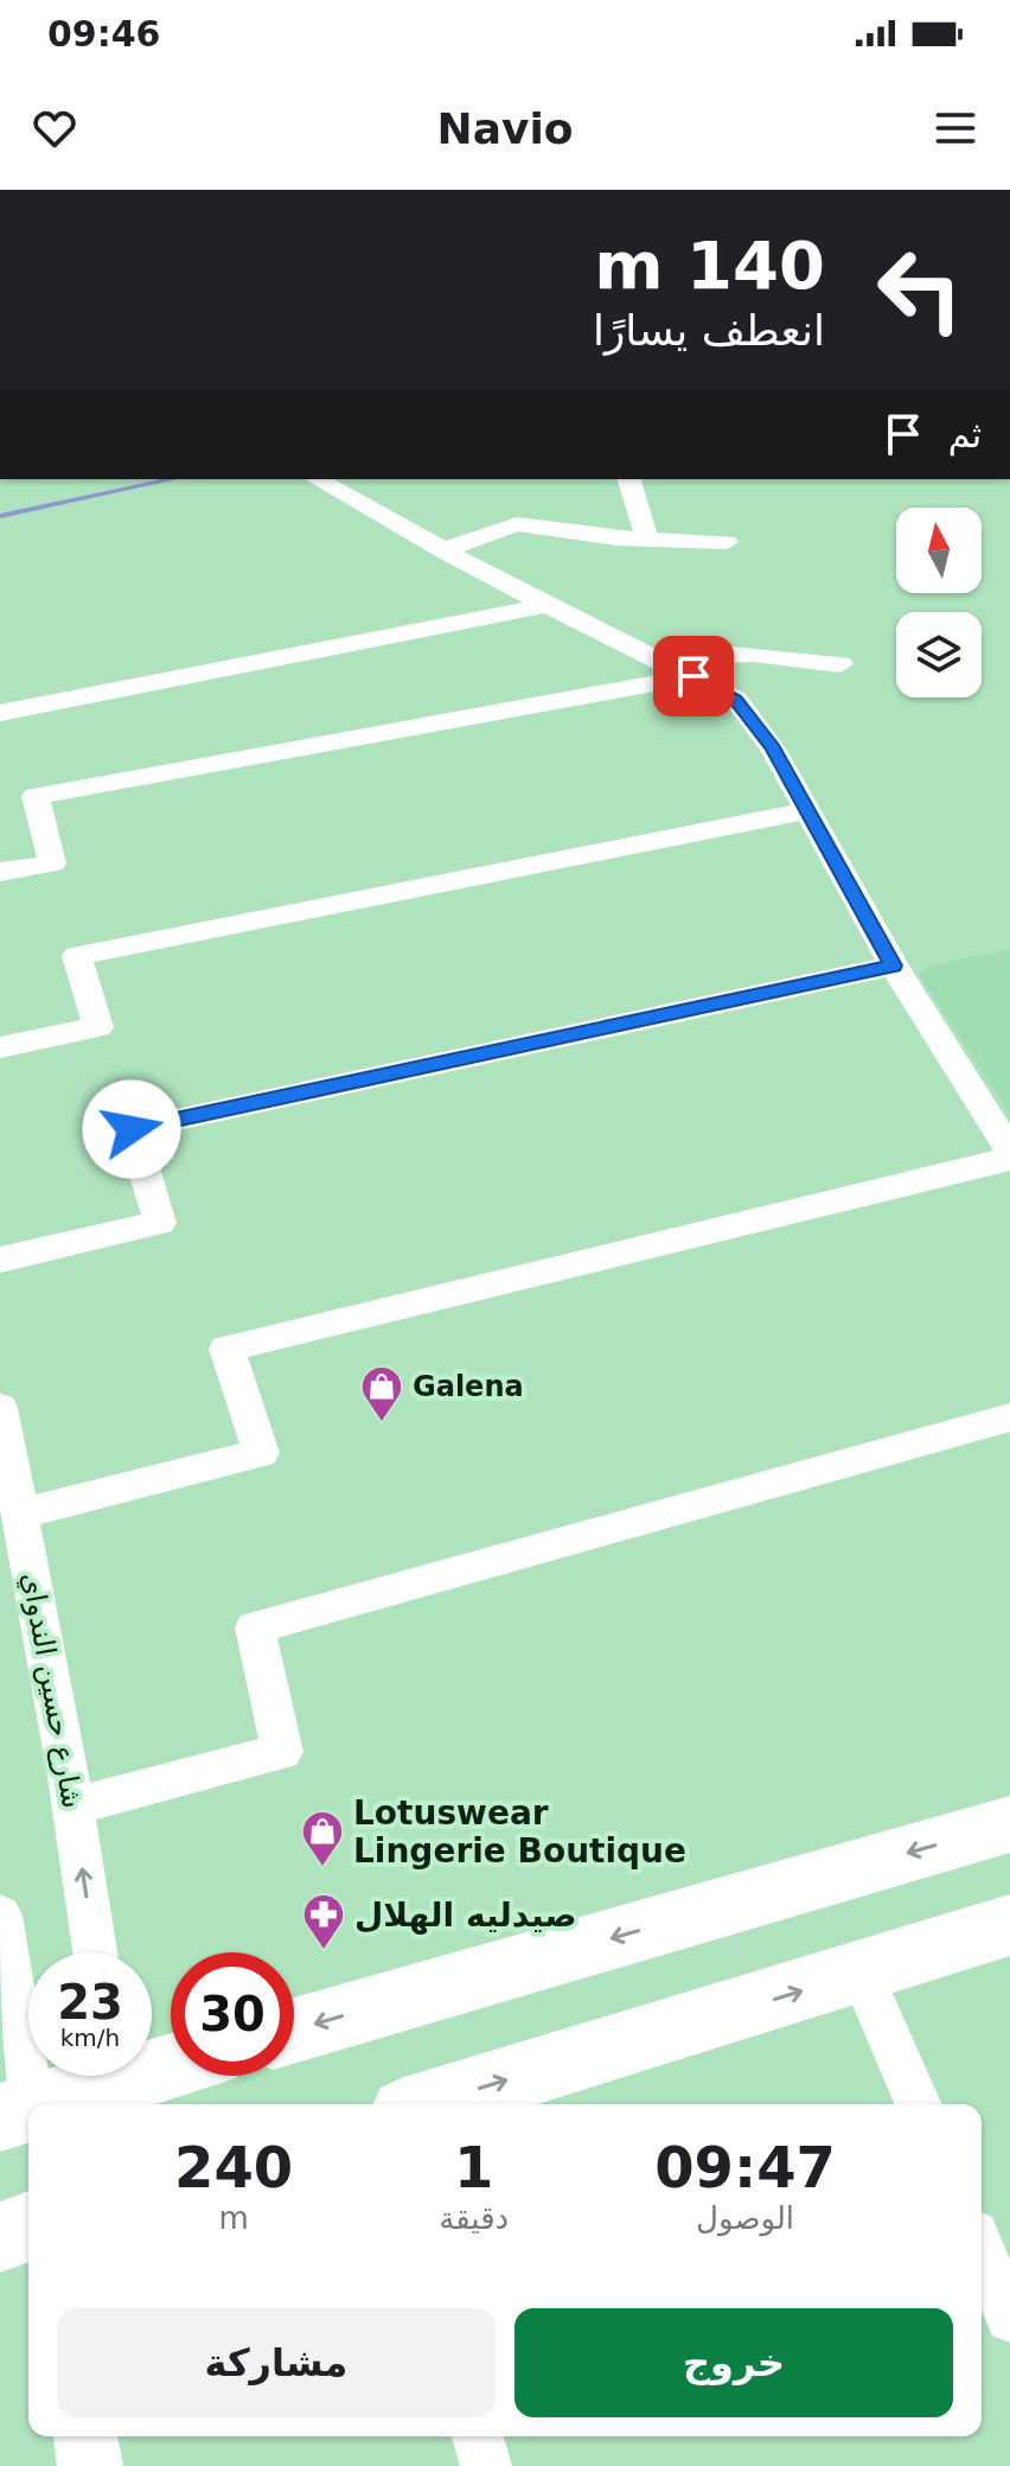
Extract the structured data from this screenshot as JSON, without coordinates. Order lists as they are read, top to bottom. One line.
{"streets":{"street":["شارع حسين الندواي"]},"places":{"shop":["Galena","Lotuswear Lingerie Boutique"],"pharmacy":["صيدليه الهلال"]},"north":"top","page":{"status":"09:46","header":"Navio","turn":["140 m","انعطف يسارًا"],"then":"ثم","speed":"23 km/h","limit":"30","eta":["09:47","الوصول","1","دقيقة","240","m"],"buttons":["خروج","مشاركة"]}}
